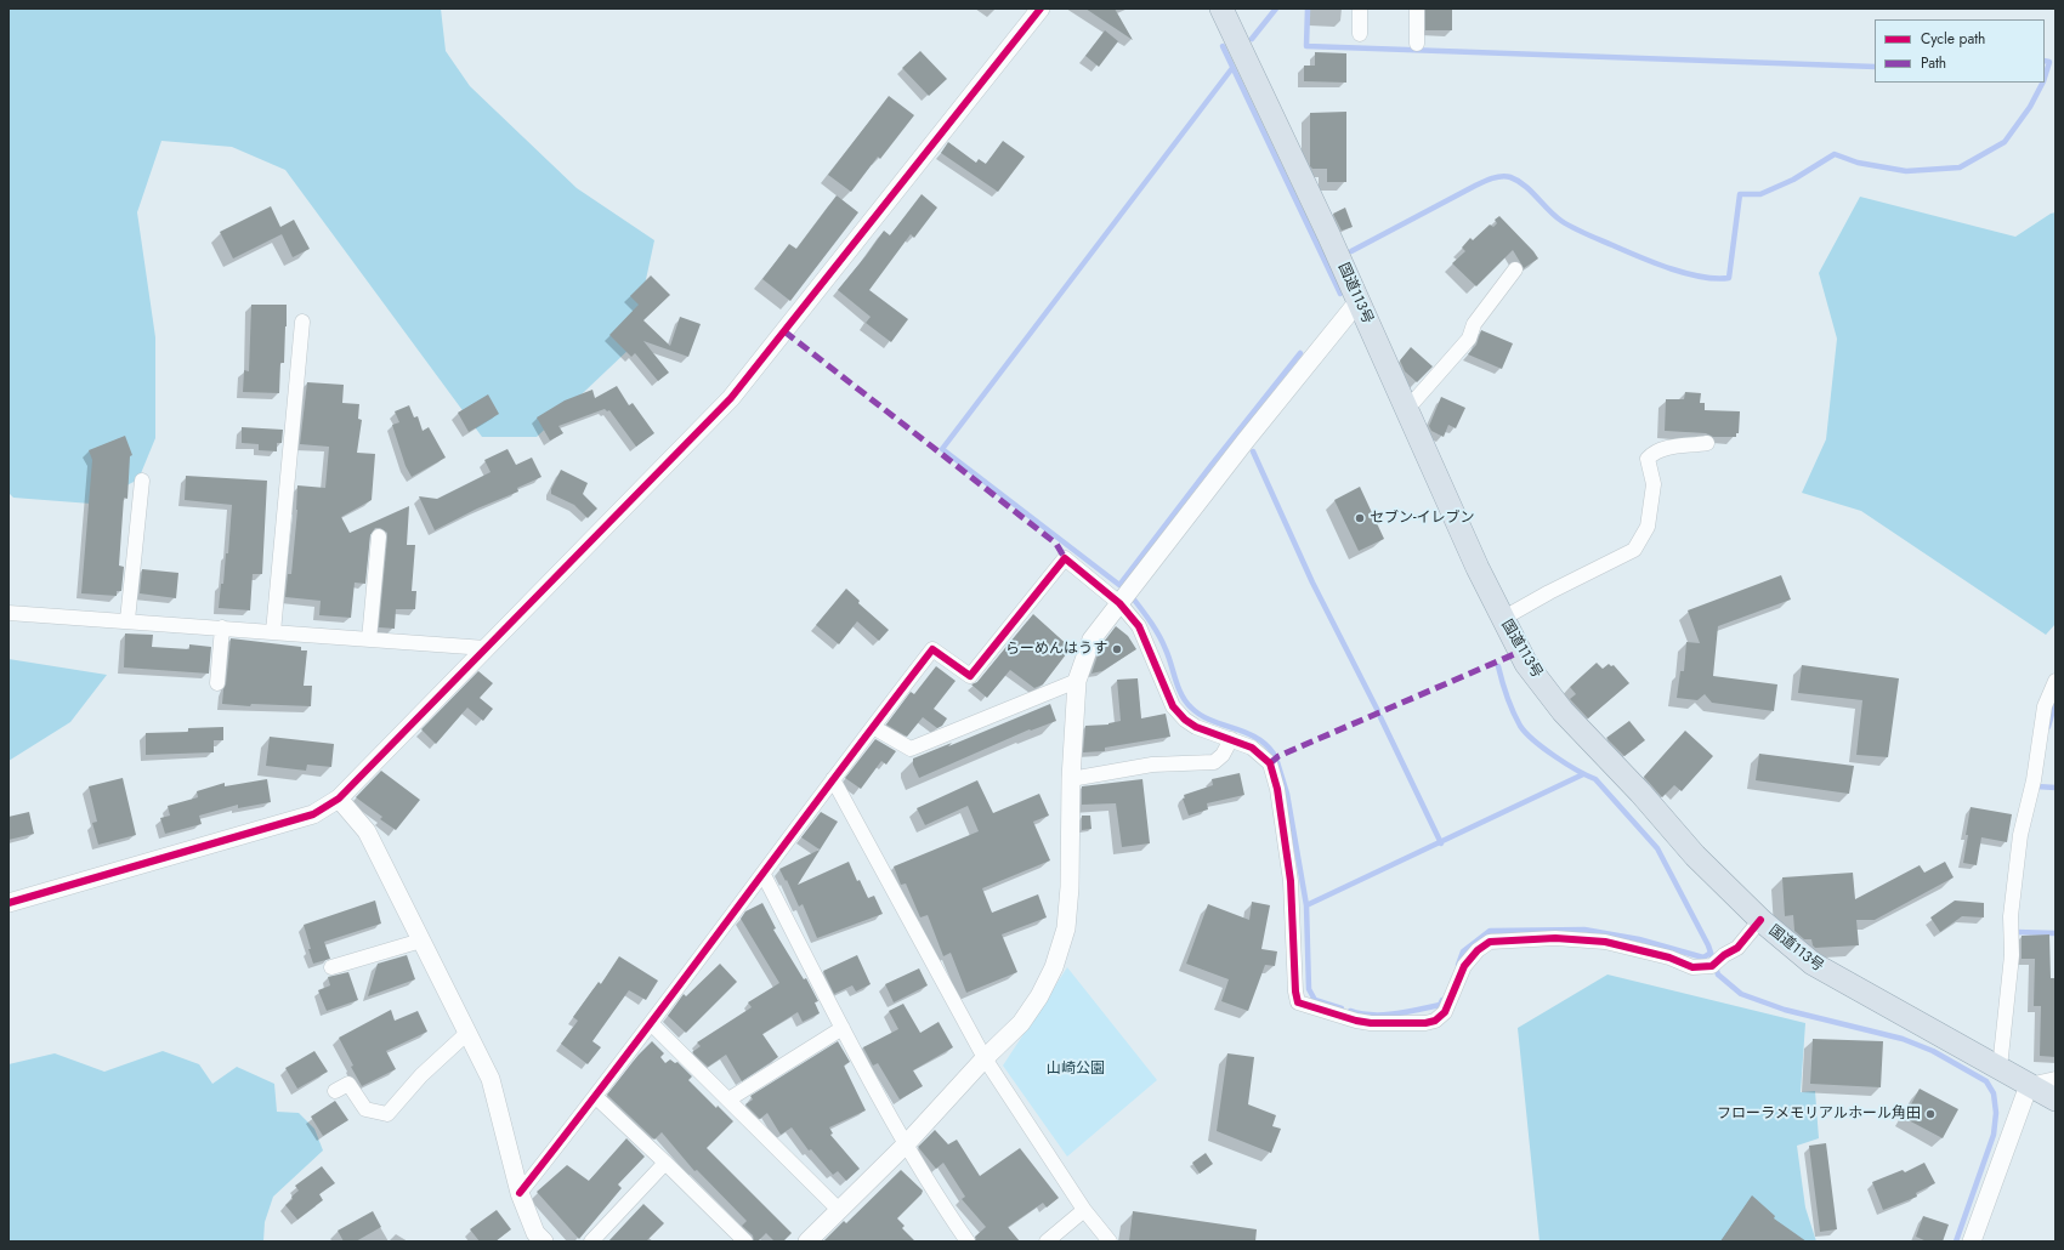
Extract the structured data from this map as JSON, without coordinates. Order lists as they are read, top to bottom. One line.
{"streets":{"highway":["国道113号"]},"parks":["山崎公園"],"places":["セブン-イレブン","らーめんはうす","フローラメモリアルホール角田"],"legend":["Cycle path","Path"]}
